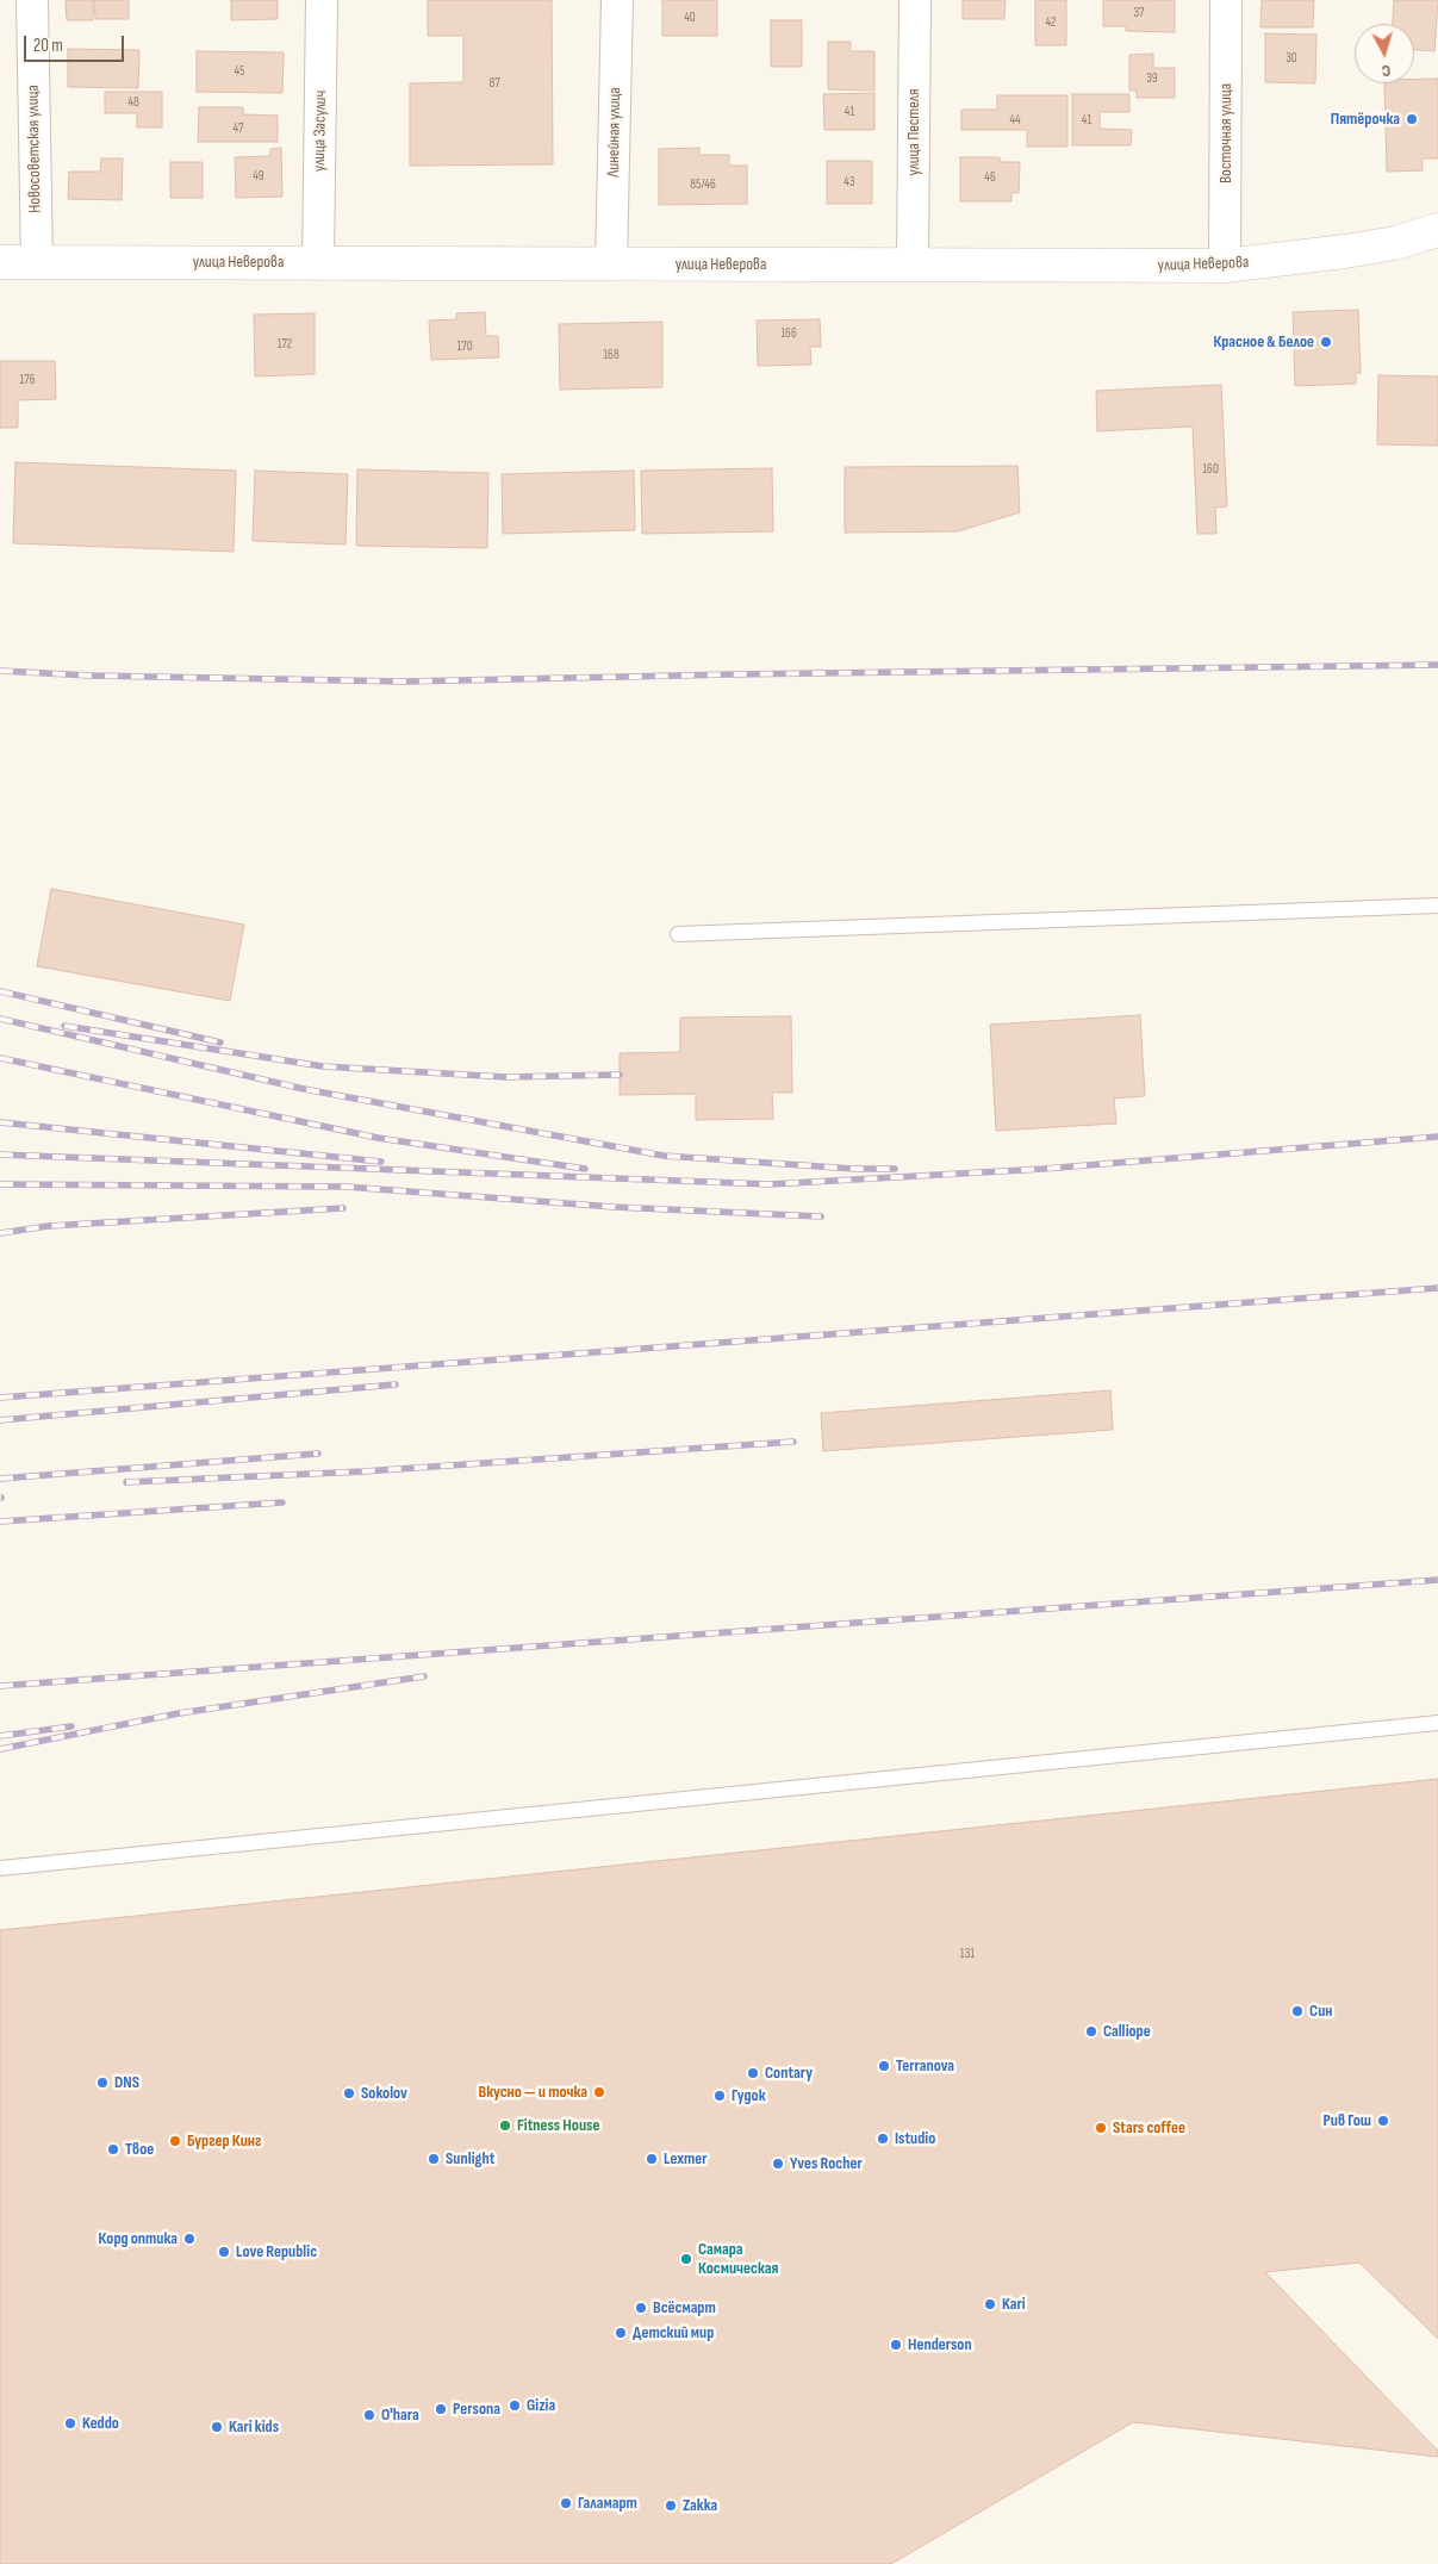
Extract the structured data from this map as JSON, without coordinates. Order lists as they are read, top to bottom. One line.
{"streets":{"street":["улица Засулич","Линейная улица","улица Пестеля","Восточная улица","Новосоветская улица","улица Неверова"]},"crossings":[["улица Засулич","улица Неверова"],["Линейная улица","улица Неверова"],["улица Пестеля","улица Неверова"],["Восточная улица","улица Неверова"],["Новосоветская улица","улица Неверова"]],"places":["Пятёрочка","Красное & Белое","Син","Calliope","Terranova","Contary","DNS","Вкусно — и точка","Sokolov","Гудок","Рив Гош","Fitness House","Stars coffee","Istudio","Бургер Кинг","Твое","Sunlight","Lexmer","Yves Rocher","Корд оптика","Love Republic","Самара Космическая","Kari","Всёсмарт","Детский мир","Henderson","Gizia","Persona","O'hara","Keddo","Kari kids","Галамарт","Zakka"],"house_numbers":["37","40","42","30","45","39","87","48","41","44","41","47","49","46","43","85/46","166","172","170","168","176","160","131"],"scale_bar":"20 m","north":"bottom"}
